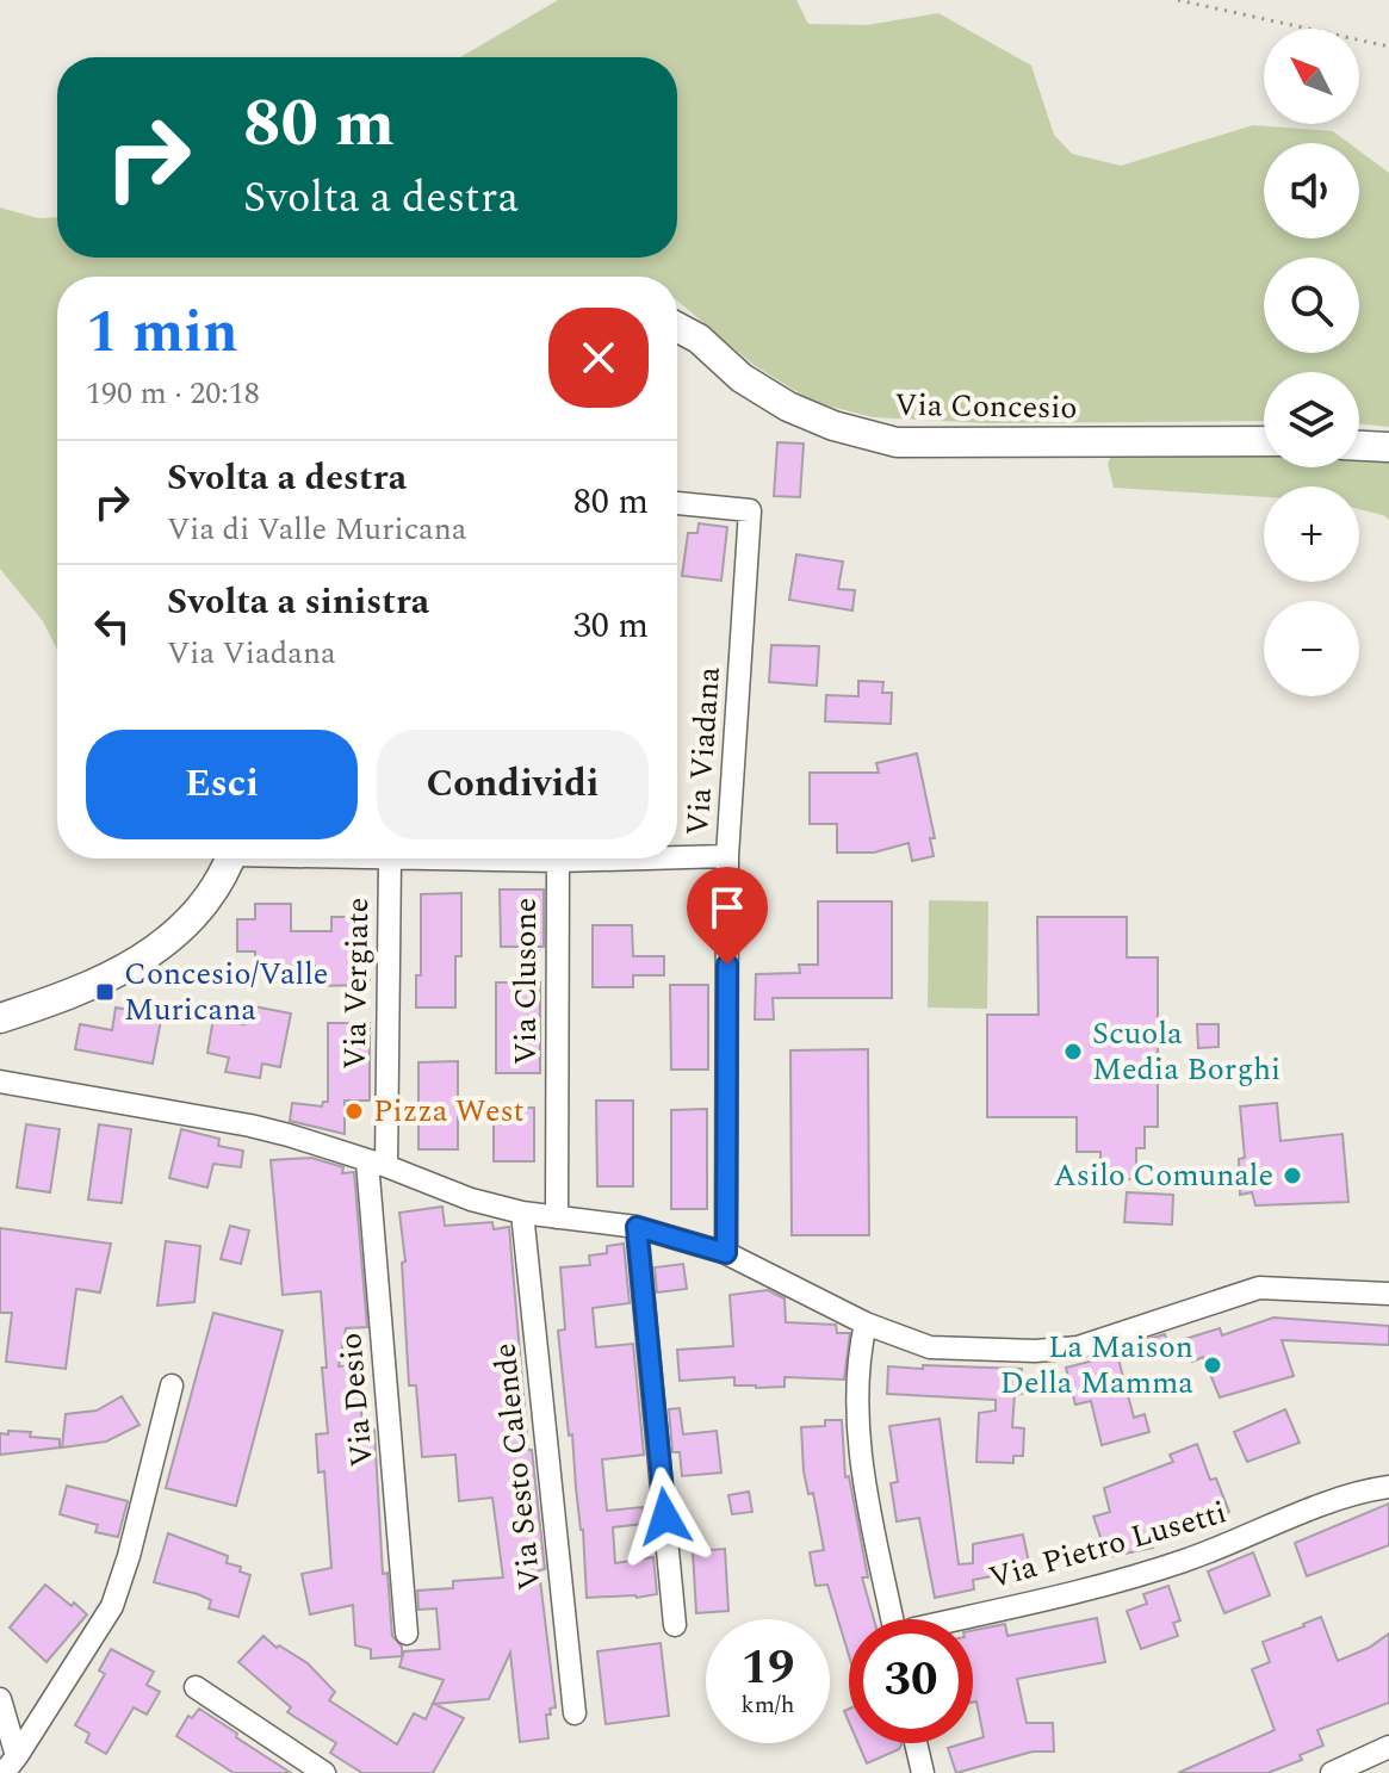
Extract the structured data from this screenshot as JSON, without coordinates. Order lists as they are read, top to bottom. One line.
{"streets":{"street":["Via Concesio","Via Viadana","Via Clusone","Via Vergiate","Via Desio","Via Sesto Calende","Via Pietro Lusetti"]},"crossings":[["Via Vergiate","Via Desio"]],"places":{"transit":["Concesio/Valle Muricana"],"other":["Scuola Media Borghi","Pizza West","Asilo Comunale","La Maison Della Mamma"]},"north":"top left","page":{"map_buttons":["+","−"],"turn":["80 m","Svolta a destra"],"heading":["1 min","190 m · 20:18"],"list":[{"name":"Svolta a destra","note":"Via di Valle Muricana","value":"80 m"},{"name":"Svolta a sinistra","note":"Via Viadana","value":"30 m"}],"buttons":["Esci","Condividi"],"speed":"19 km/h","limit":"30"}}
